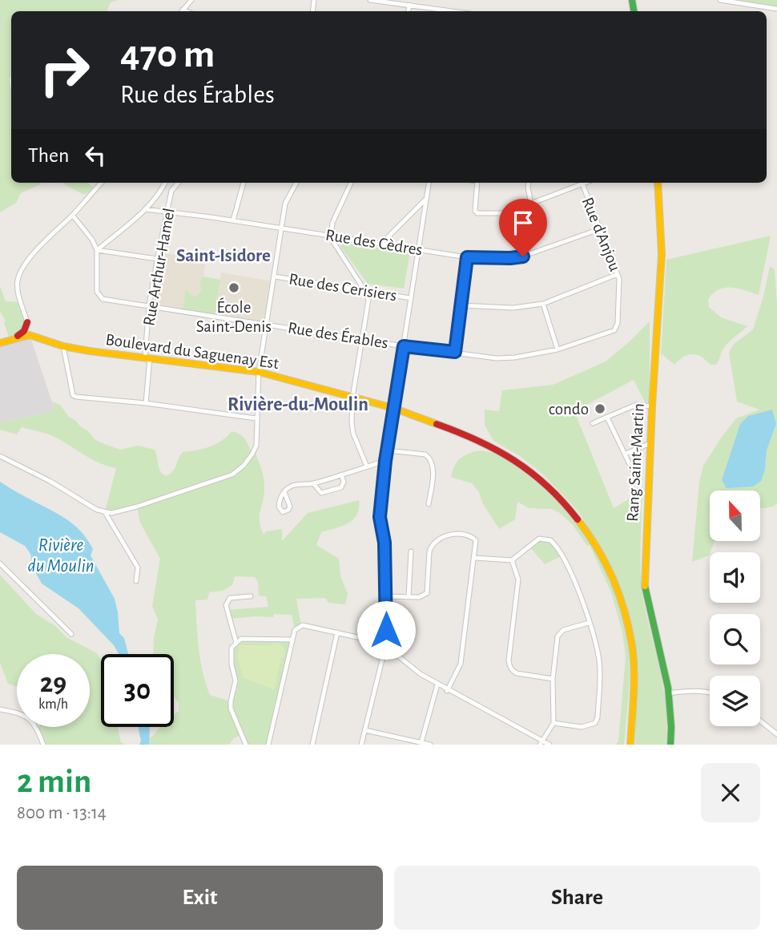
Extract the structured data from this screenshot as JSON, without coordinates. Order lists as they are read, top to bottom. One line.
{"streets":{"main road":["Boulevard du Saguenay Est","Rang Saint-Martin"],"street":["Rue d'Anjou","Rue des Cèdres","Rue Arthur-Hamel","Rue des Cerisiers","Rue des Érables"]},"crossings":[["Rue d'Anjou","Rue des Cèdres"],["Rue d'Anjou","Rue des Érables"],["Rue des Cèdres","Rue Arthur-Hamel"],["Rue Arthur-Hamel","Rue des Érables"],["Rue Arthur-Hamel","Boulevard du Saguenay Est"]],"districts":["Saint-Isidore","Rivière-du-Moulin"],"water":["Rivière du Moulin"],"places":["École Saint-Denis","condo"],"north":"top","page":{"turn":["470 m","Rue des Érables"],"then":"Then","speed":"29 km/h","limit":"30","heading":["2 min","800 m · 13:14"],"buttons":["Exit","Share"]}}
